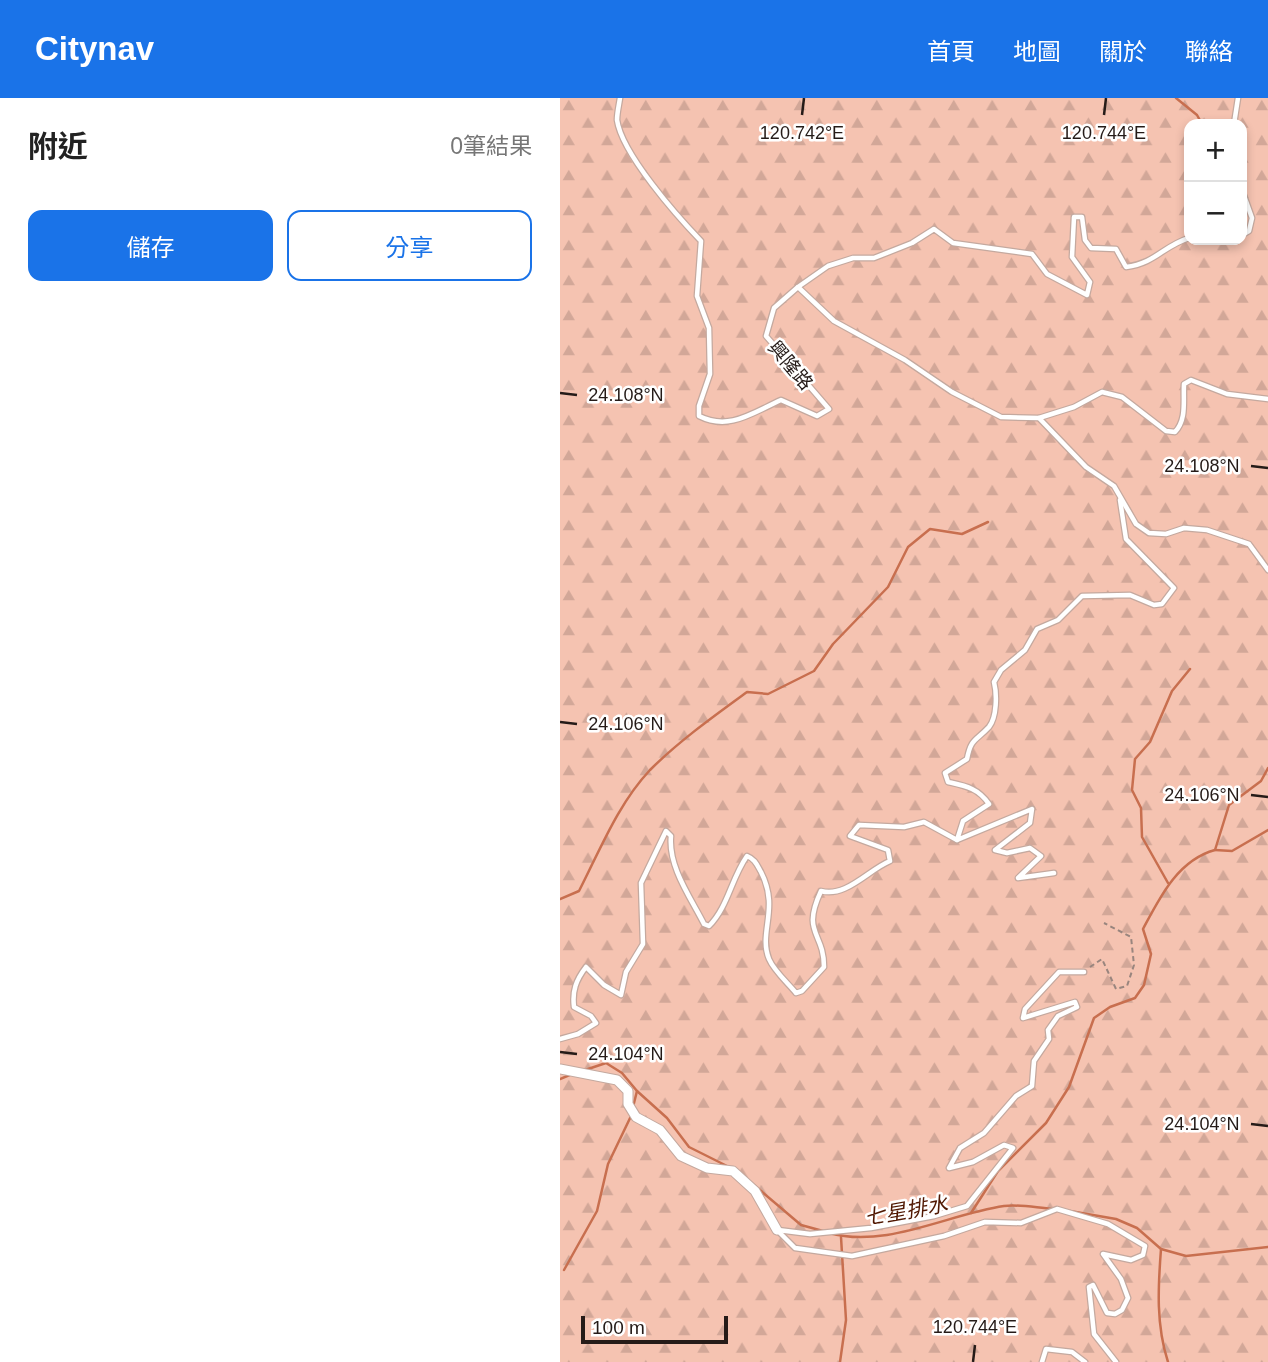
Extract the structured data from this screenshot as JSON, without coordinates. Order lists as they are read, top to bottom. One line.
{"streets":{"lane":["興隆路"]},"water":["七星排水"],"scale_bar":"100 m","page":{"header":"Citynav","nav":["首頁","地圖","關於","聯絡"],"heading":["附近","0筆結果"],"map_buttons":["+","−"],"buttons":["儲存","分享"],"scale":"100 m"},"coordinates":["120.742°E","120.744°E","24.108°N","24.106°N","24.104°N"]}
